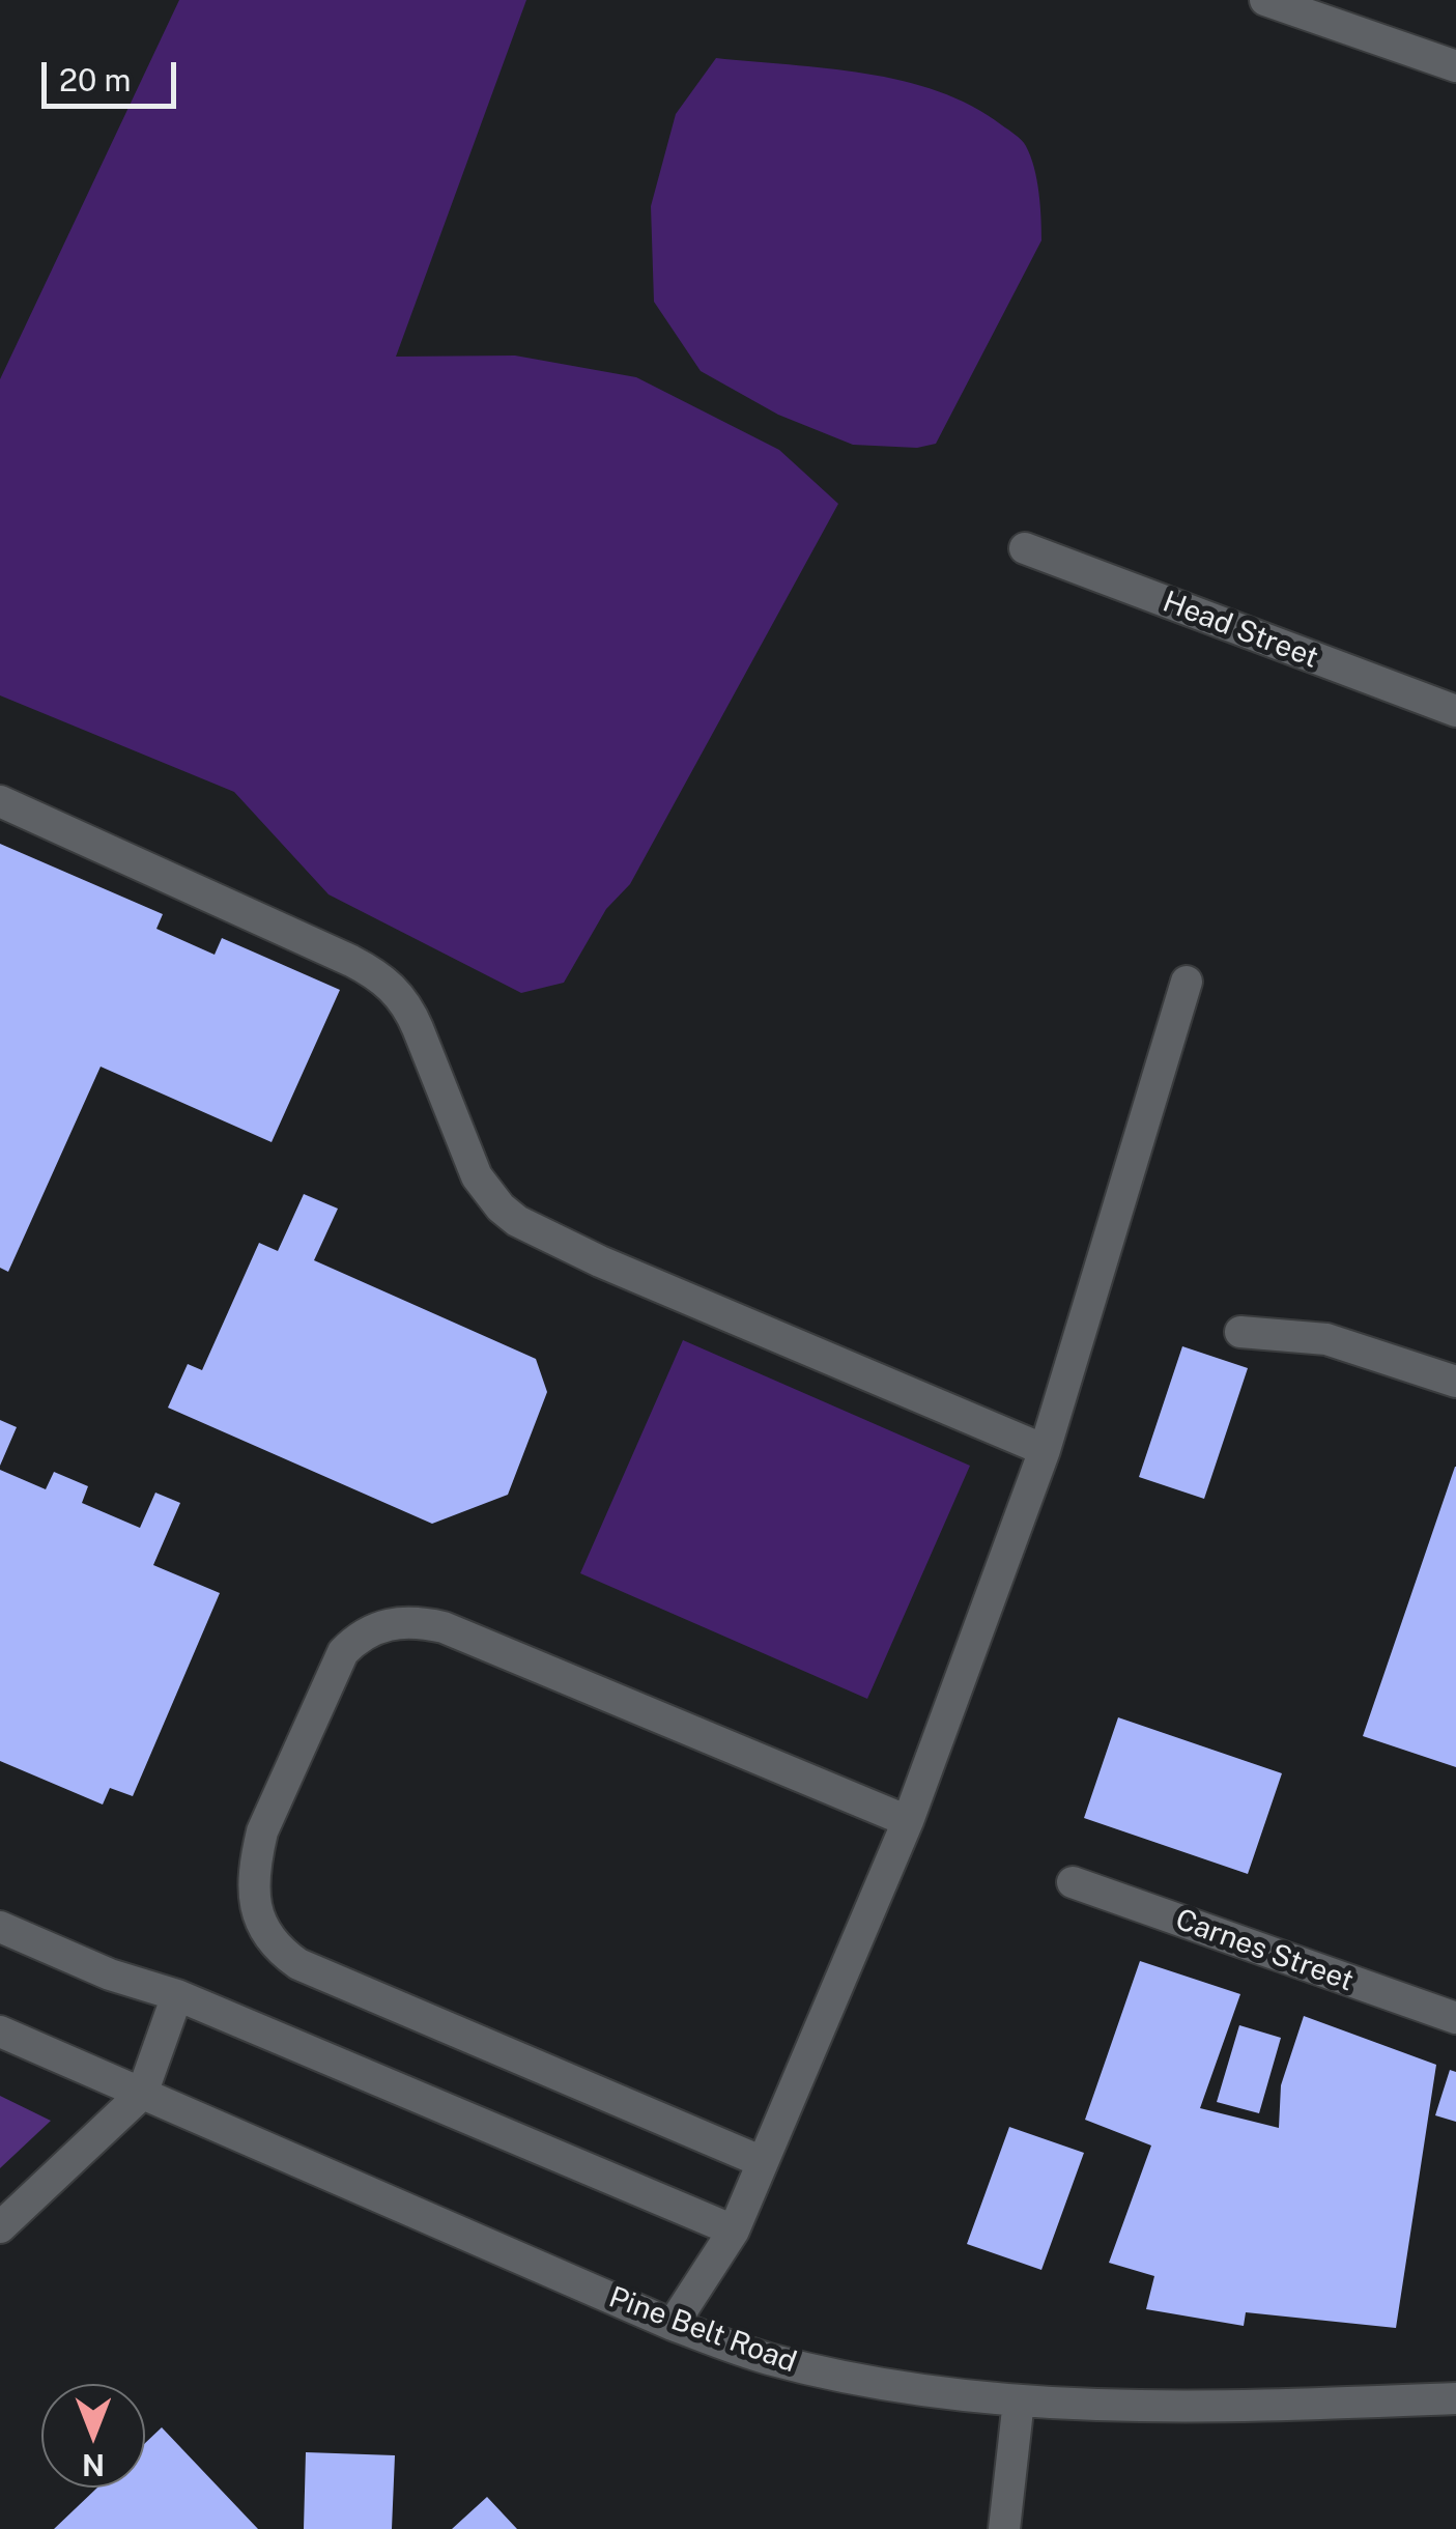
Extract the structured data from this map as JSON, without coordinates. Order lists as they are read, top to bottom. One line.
{"streets":{"street":["Head Street","Carnes Street","Pine Belt Road"]},"scale_bar":"20 m","north":"bottom"}
